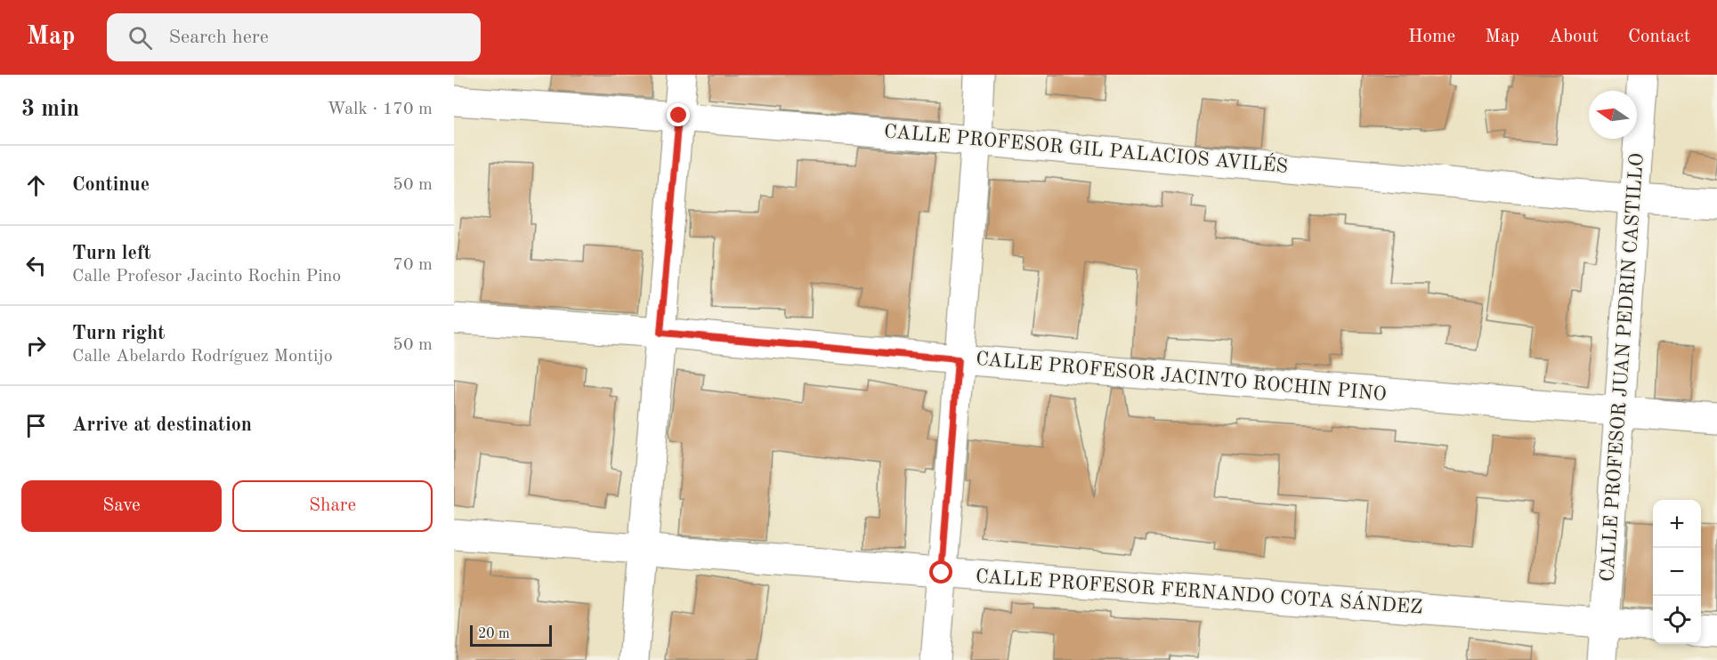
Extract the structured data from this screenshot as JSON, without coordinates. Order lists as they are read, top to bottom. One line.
{"streets":{"street":["CALLE PROFESOR GIL PALACIOS AVILÉS","CALLE PROFESOR JUAN PEDRIN CASTILLO","CALLE PROFESOR JACINTO ROCHIN PINO","CALLE PROFESOR FERNANDO COTA SÁNDEZ"]},"crossings":[["CALLE PROFESOR GIL PALACIOS AVILÉS","CALLE PROFESOR JUAN PEDRIN CASTILLO"],["CALLE PROFESOR JUAN PEDRIN CASTILLO","CALLE PROFESOR JACINTO ROCHIN PINO"],["CALLE PROFESOR JUAN PEDRIN CASTILLO","CALLE PROFESOR FERNANDO COTA SÁNDEZ"]],"scale_bar":"20 m","north":"left","page":{"header":"Map","search":"Search here","nav":["Home","Map","About","Contact"],"heading":["3 min","Walk · 170 m"],"list":[["Continue","50 m"],["Turn left","Calle Profesor Jacinto Rochin Pino","70 m"],["Turn right","Calle Abelardo Rodríguez Montijo","50 m"],"Arrive at destination"],"buttons":["Save","Share"],"map_buttons":["+","−"],"scale":"20 m"}}
